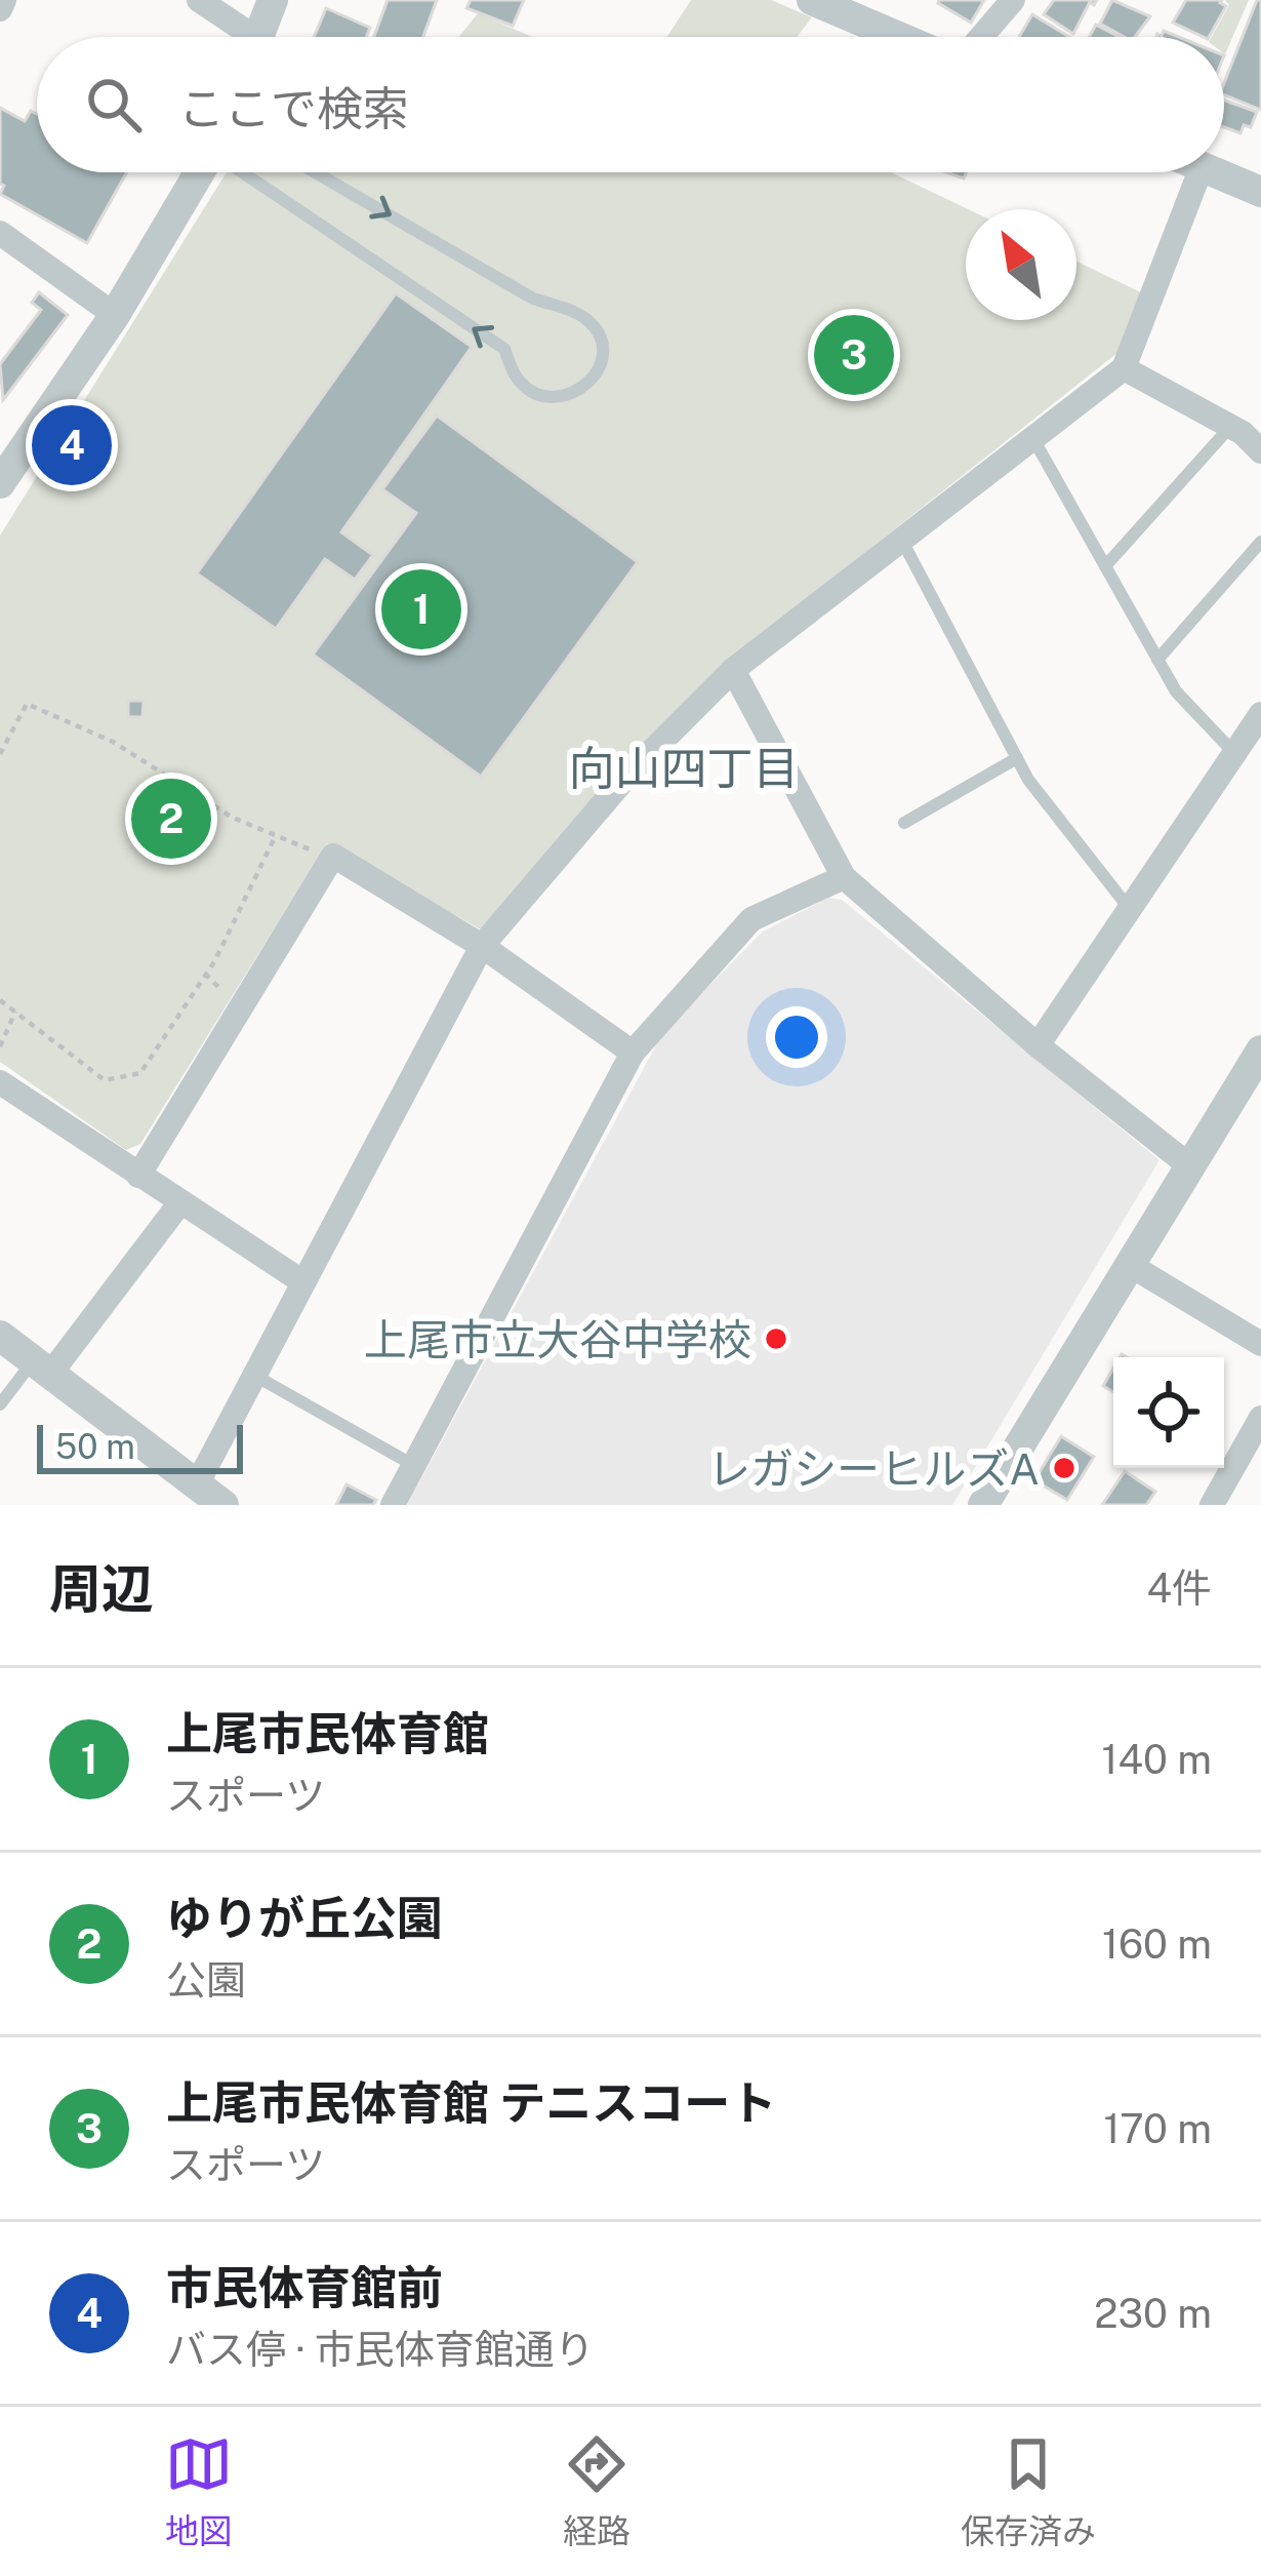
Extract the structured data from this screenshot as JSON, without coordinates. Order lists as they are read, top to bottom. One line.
{"districts":["向山四丁目"],"places":["上尾市立大谷中学校","レガシーヒルズA"],"scale_bar":"50 m","north":"top left","page":{"search":"ここで検索","pins":["3","4","1","2"],"scale":"50 m","heading":["周辺","4件"],"list":[{"mark":"1","name":"上尾市民体育館","note":"スポーツ","value":"140 m"},{"mark":"2","name":"ゆりが丘公園","note":"公園","value":"160 m"},{"mark":"3","name":"上尾市民体育館 テニスコート","note":"スポーツ","value":"170 m"},{"mark":"4","name":"市民体育館前","note":"バス停 · 市民体育館通り","value":"230 m"}],"nav":["地図","経路","保存済み"]}}
